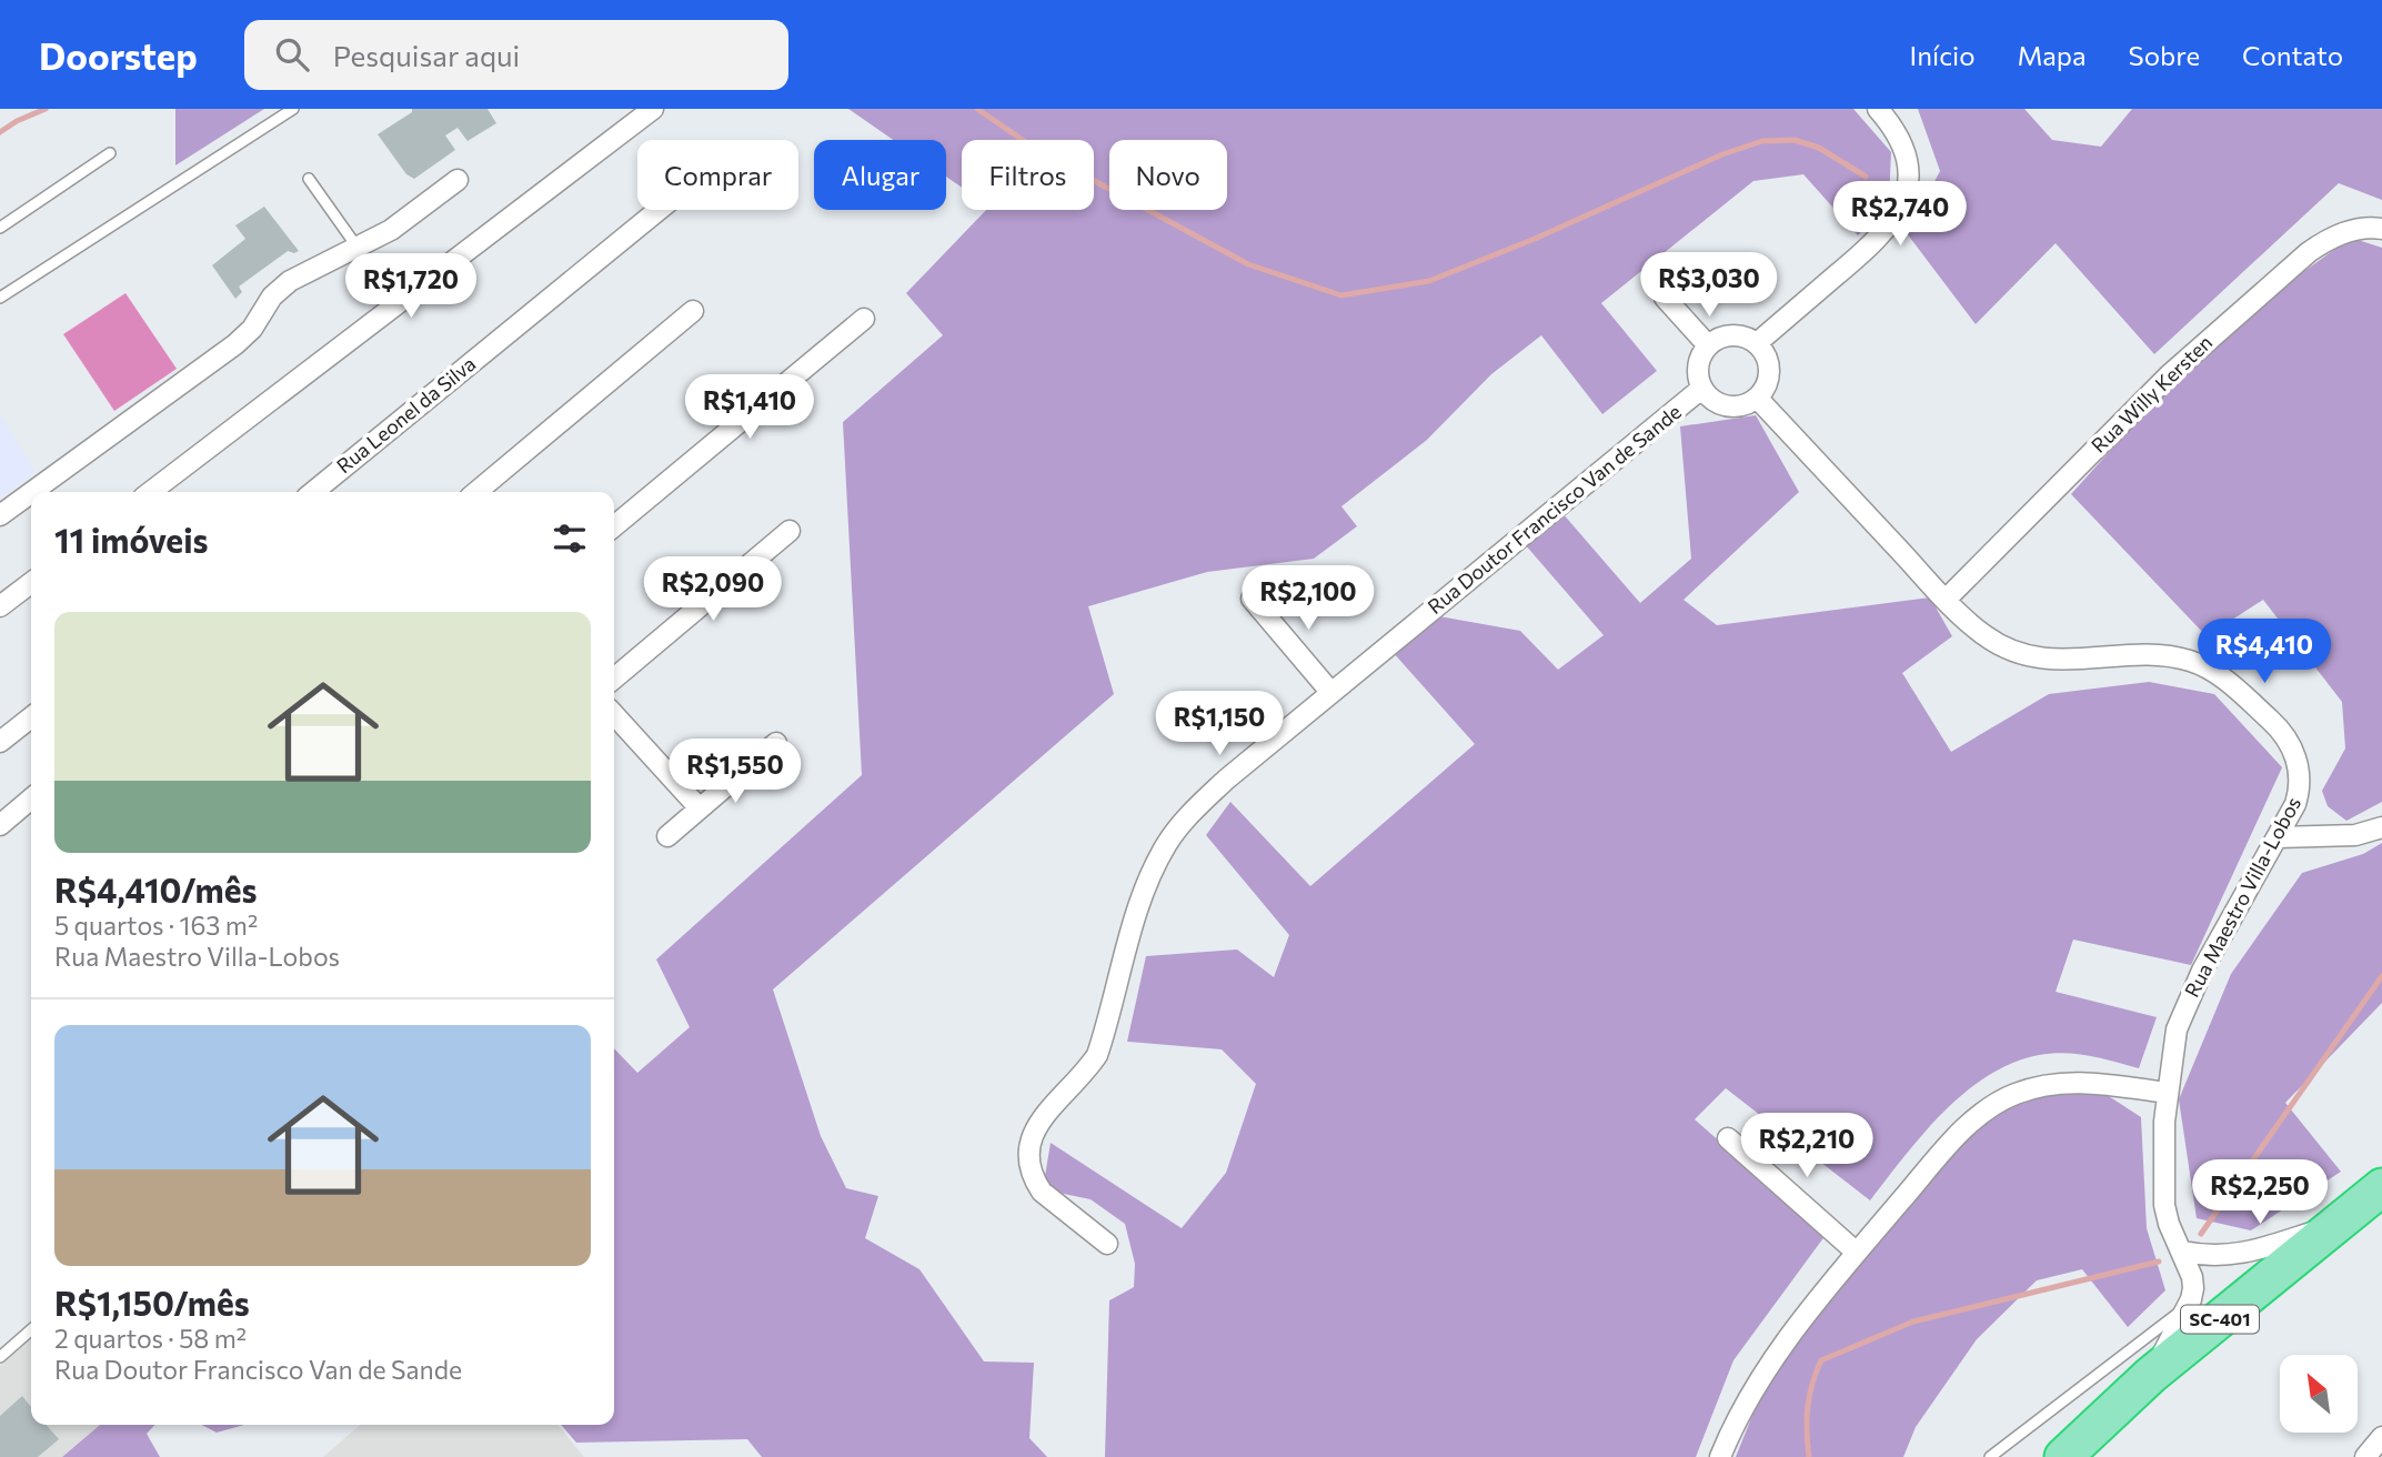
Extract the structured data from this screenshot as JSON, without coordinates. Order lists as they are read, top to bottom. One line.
{"streets":{"highway":["SC-401"],"street":["Rua Willy Kersten","Rua Leonel da Silva","Rua Doutor Francisco Van de Sande","Rua Maestro Villa-Lobos"]},"crossings":[["Rua Willy Kersten","Rua Maestro Villa-Lobos"],["Rua Doutor Francisco Van de Sande","Rua Maestro Villa-Lobos"],["Rua Maestro Villa-Lobos","SC-401"]],"north":"top left","page":{"header":"Doorstep","search":"Pesquisar aqui","nav":["Início","Mapa","Sobre","Contato"],"chip":["Comprar","Alugar","Filtros","Novo"],"price":["R$2,740","R$3,030","R$1,720","R$1,410","R$2,090","R$2,100","R$4,410","R$1,150","R$1,550","R$2,210","R$2,250"],"heading":"11 imóveis","list":[{"name":"R$4,410/mês","note":"5 quartos · 163 m² · Rua Maestro Villa-Lobos"},{"name":"R$1,150/mês","note":"2 quartos · 58 m² · Rua Doutor Francisco Van de Sande"}]}}
